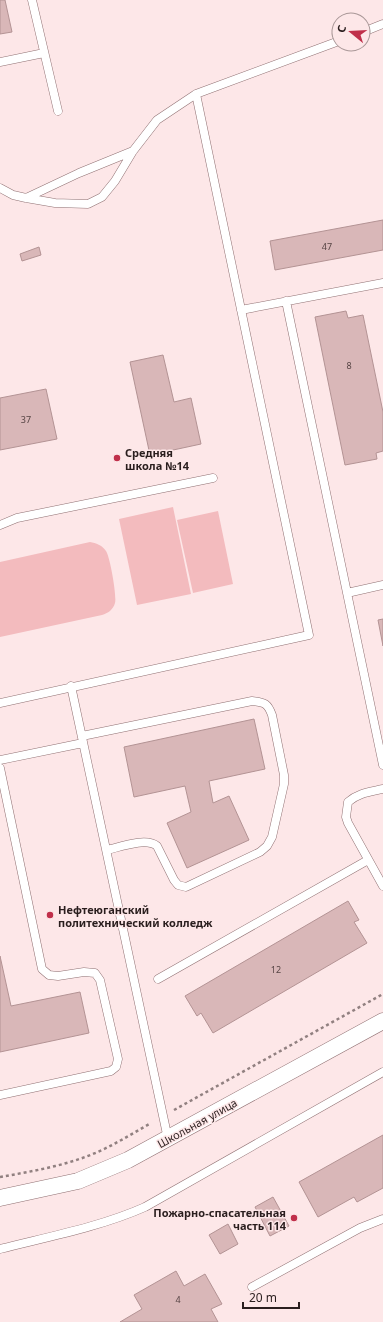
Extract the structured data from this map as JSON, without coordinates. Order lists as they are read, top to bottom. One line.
{"streets":{"street":["Школьная улица"]},"places":["Средняя школа №14","Нефтеюганский политехнический колледж","Пожарно-спасательная часть 114"],"house_numbers":["47","8","37","12","4"],"scale_bar":"20 m","north":"left"}
